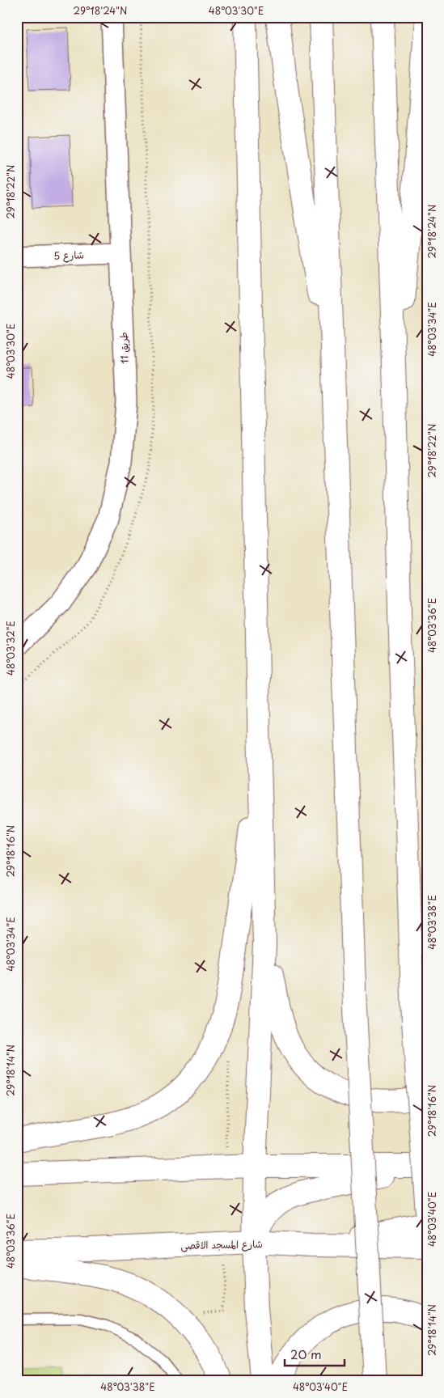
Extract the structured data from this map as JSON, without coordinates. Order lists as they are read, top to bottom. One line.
{"streets":{"main road":["شارع المسجد الاقصى"],"street":["شارع 5","طريق 11"]},"crossings":[["شارع 5","طريق 11"]],"scale_bar":"20 m","coordinates":["29°18'24\"N","48°03'30\"E","29°18'22\"N","48°03'34\"E","48°03'36\"E","48°03'32\"E","29°18'16\"N","48°03'38\"E","29°18'14\"N","48°03'40\"E"]}
